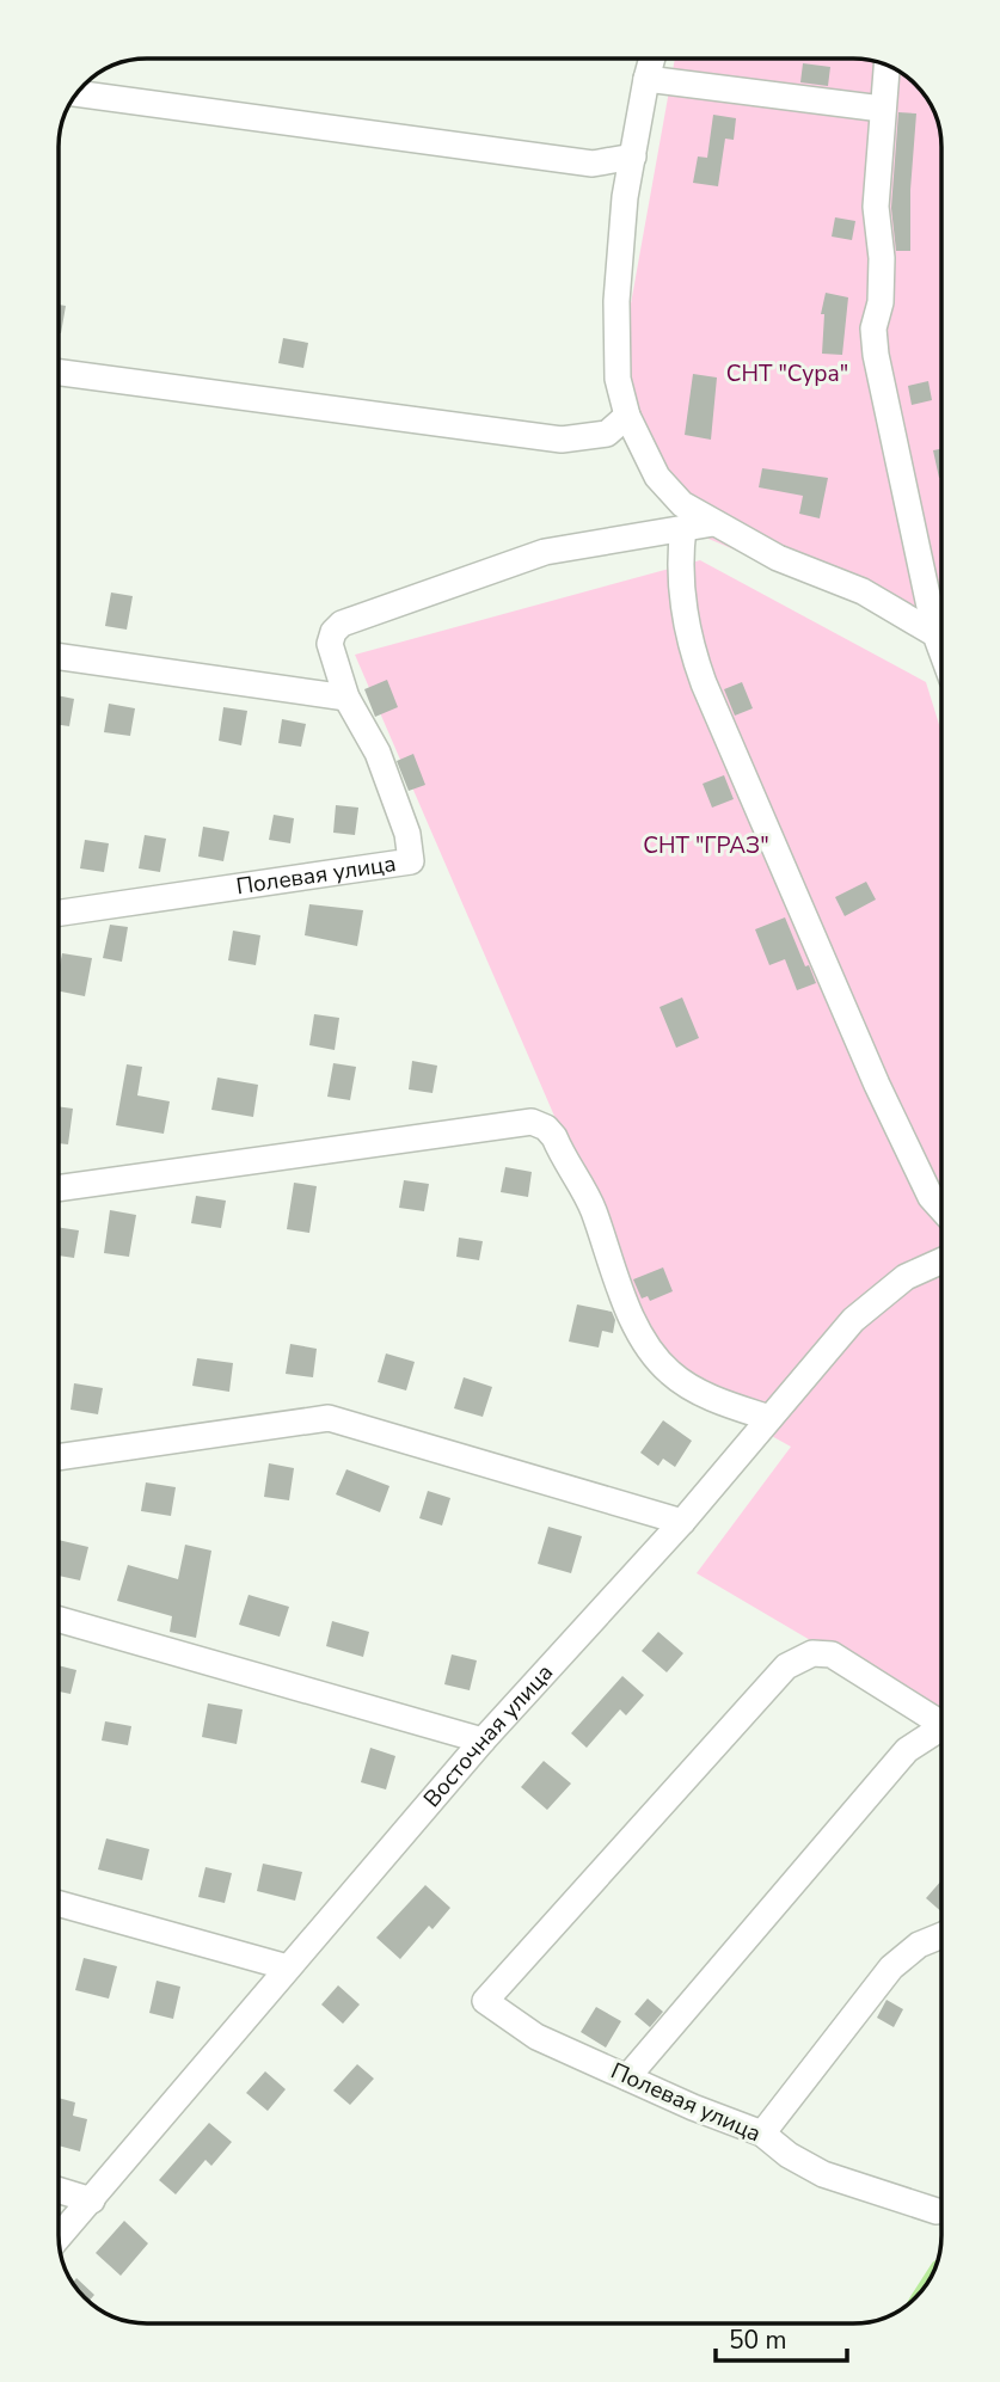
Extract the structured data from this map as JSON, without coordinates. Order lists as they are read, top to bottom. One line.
{"streets":{"street":["Полевая улица","Восточная улица"]},"parks":["СНТ \"Сура\"","СНТ \"ГРАЗ\""],"scale_bar":"50 m"}
